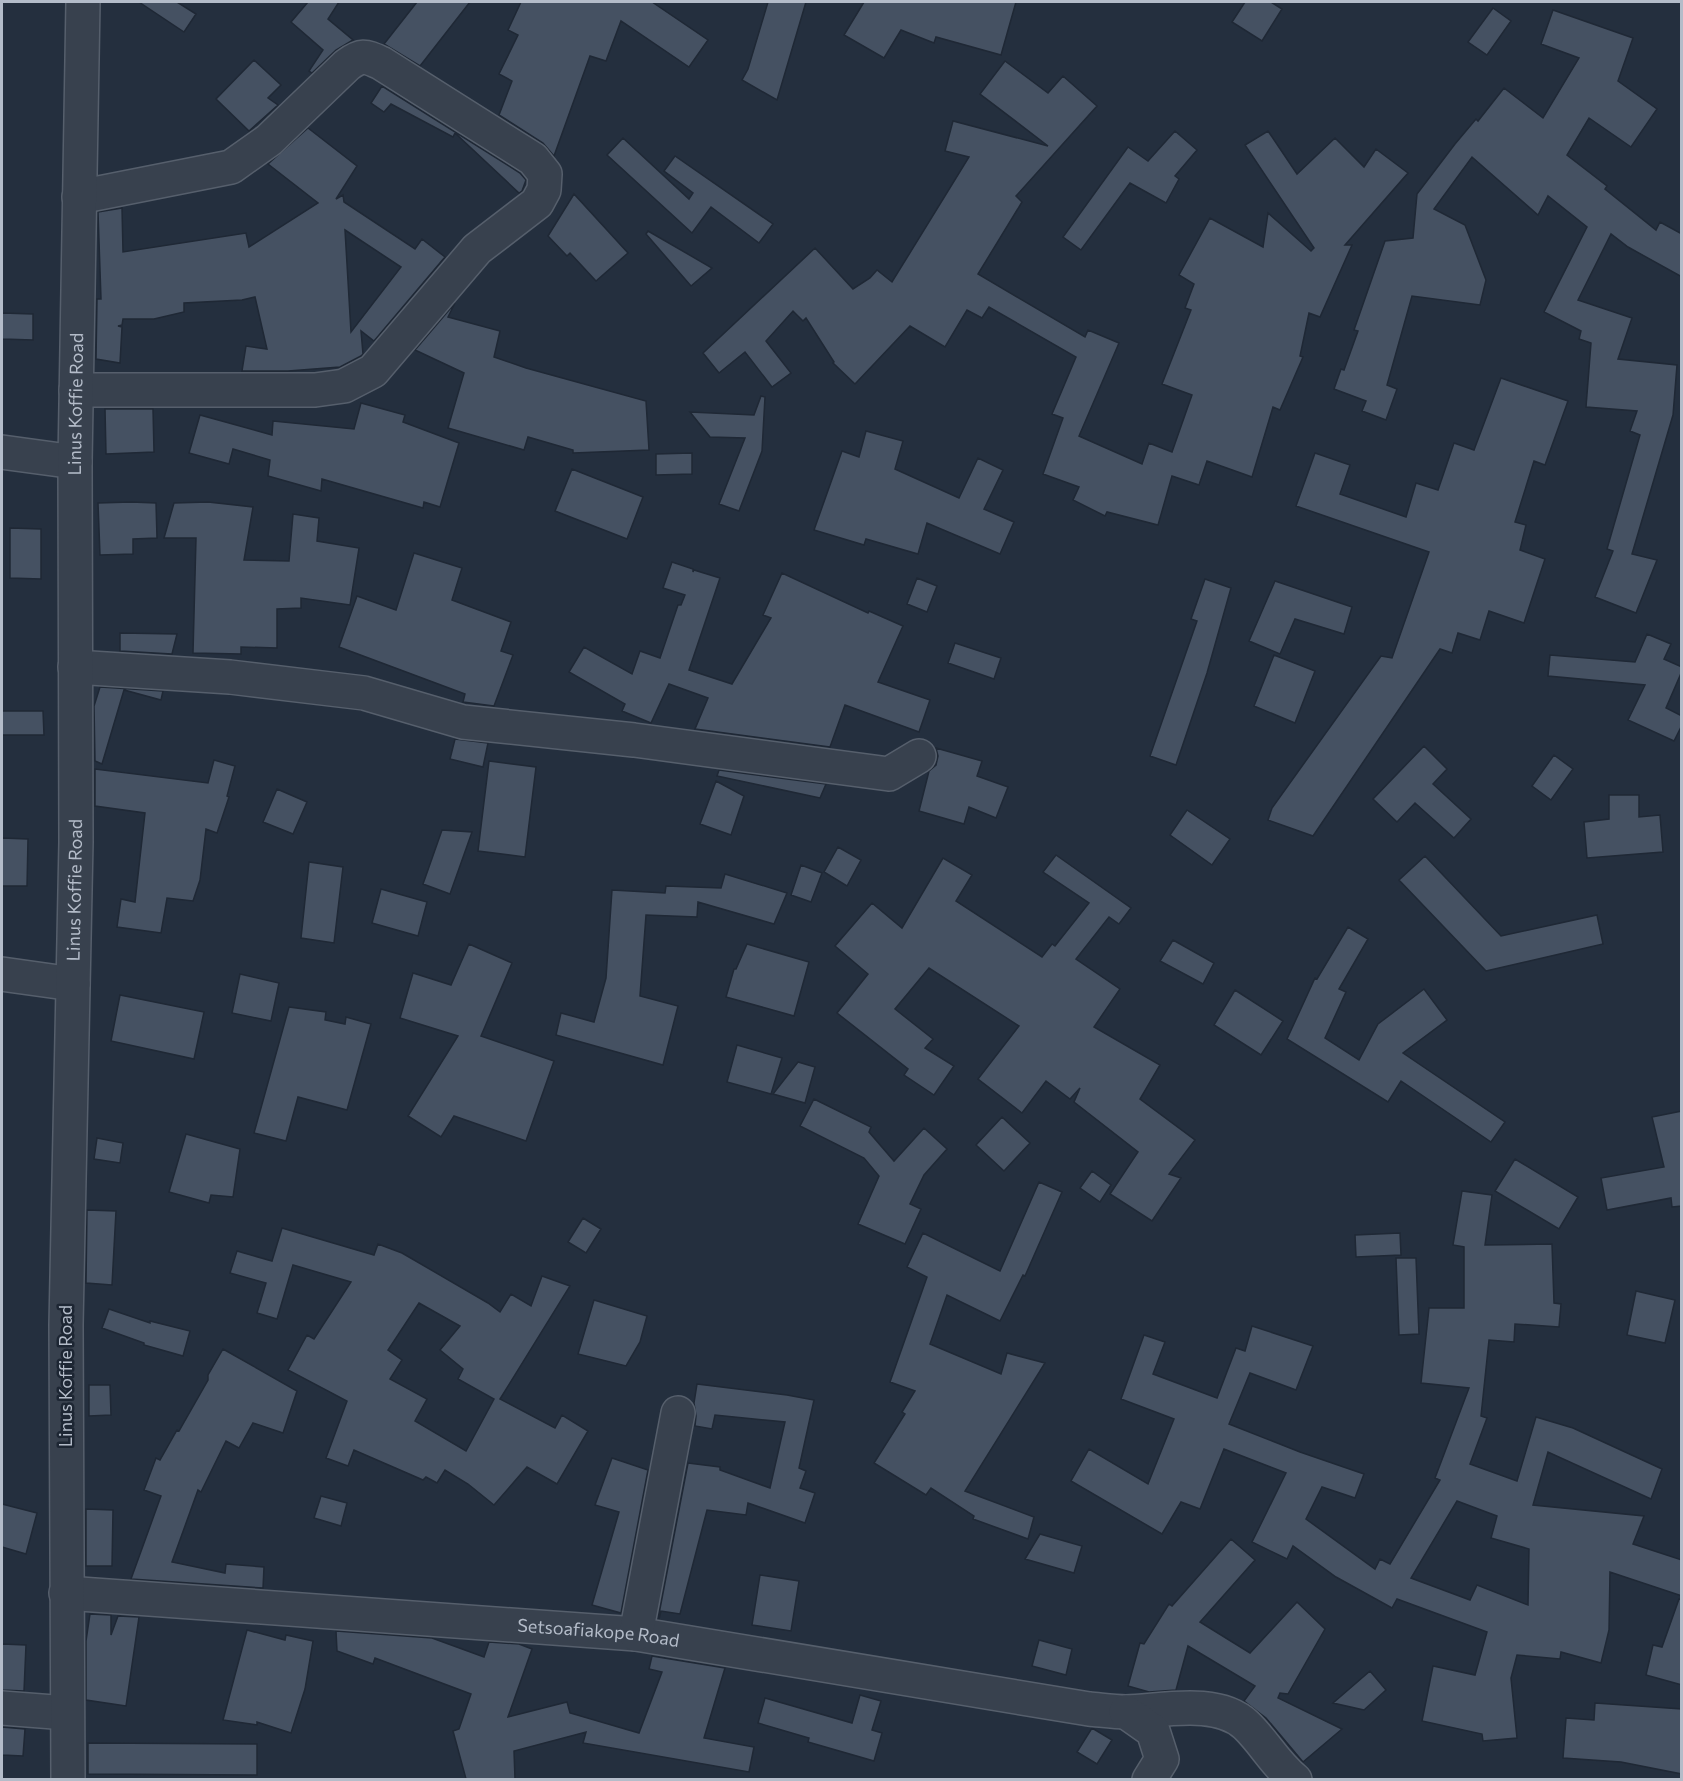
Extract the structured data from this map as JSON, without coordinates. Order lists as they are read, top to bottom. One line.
{"streets":{"street":["Linus Koffie Road","Setsoafiakope Road"]},"crossings":[["Linus Koffie Road","Setsoafiakope Road"]]}
